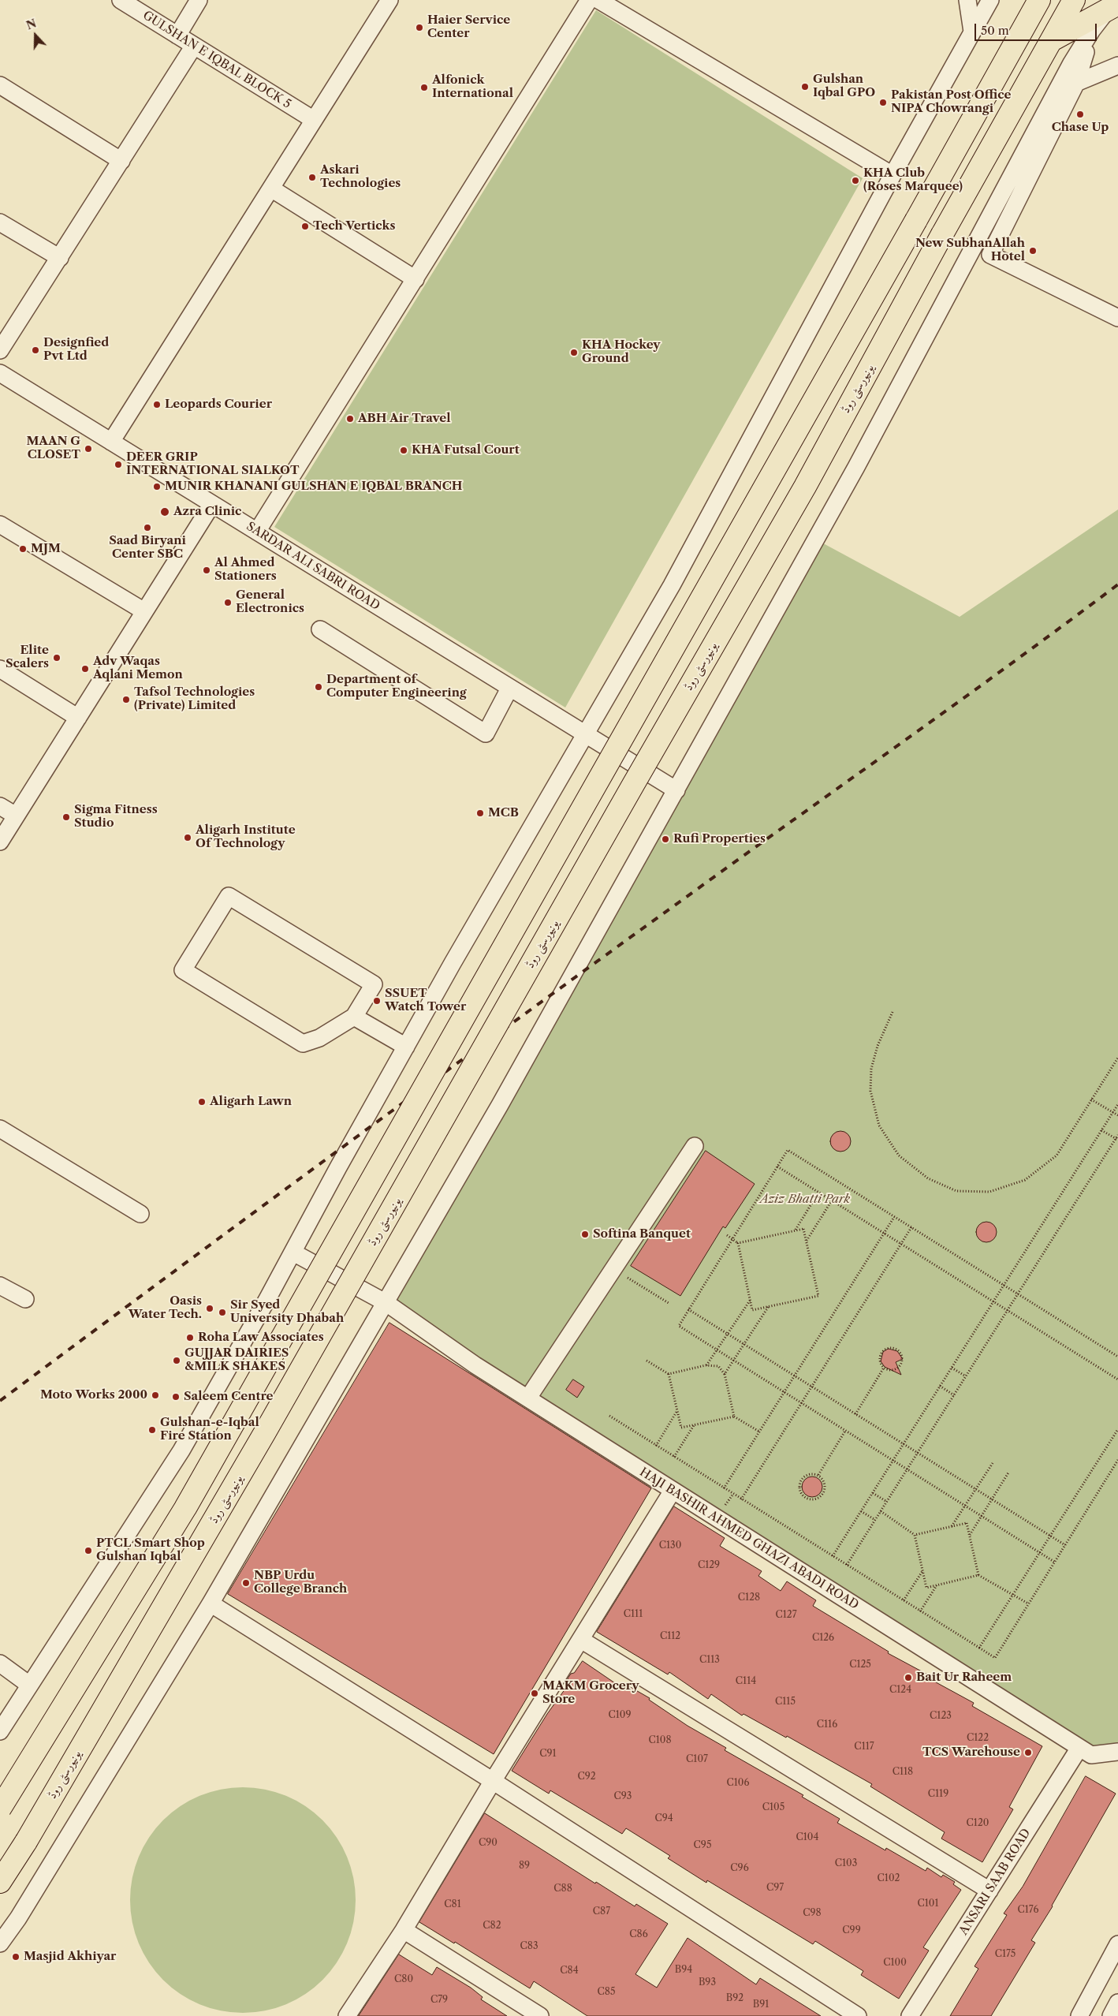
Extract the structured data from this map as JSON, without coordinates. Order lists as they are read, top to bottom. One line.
{"streets":{"main road":["یونیورسٹی روڈ"],"street":["GULSHAN E IQBAL BLOCK 5","SARDAR ALI SABRI ROAD","HAJI BASHIR AHMED GHAZI ABADI ROAD","ANSARI SAAB ROAD"]},"crossings":[["HAJI BASHIR AHMED GHAZI ABADI ROAD","ANSARI SAAB ROAD"]],"parks":["Aziz Bhatti Park"],"places":["Haier Service Center","Gulshan Iqbal GPO","Alfonick International","Pakistan Post Office NIPA Chowrangi","Chase Up","Askari Technologies","KHA Club (Roses Marquee)","Tech Verticks","New SubhanAllah Hotel","Designfied Pvt Ltd","KHA Hockey Ground","Leopards Courier","ABH Air Travel","MAAN G CLOSET","KHA Futsal Court","DEER GRIP INTERNATIONAL SIALKOT","MUNIR KHANANI GULSHAN E IQBAL BRANCH","Azra Clinic","Saad Biryani Center SBC","MJM","Al Ahmed Stationers","General Electronics","Elite Scalers","Adv Waqas Aqlani Memon","Department of Computer Engineering","Tafsol Technologies (Private) Limited","MCB","Sigma Fitness Studio","Aligarh Institute Of Technology","Rufi Properties","SSUET Watch Tower","Aligarh Lawn","Softina Banquet","Oasis Water Tech.","Sir Syed University Dhabah","Roha Law Associates","GUJJAR DAIRIES &MILK SHAKES","Moto Works 2000","Saleem Centre","Gulshan-e-Iqbal Fire Station","PTCL Smart Shop Gulshan Iqbal","NBP Urdu College Branch","Bait Ur Raheem","MAKM Grocery Store","TCS Warehouse","Masjid Akhiyar"],"house_numbers":["C130","C129","C128","C111","C127","C112","C126","C113","C125","C114","C124","C115","C109","C123","C116","C122","C108","C117","C91","C107","C118","C92","C106","C119","C93","C105","C94","C120","C104","C90","C95","C103","89","C96","C102","C97","C88","C101","C81","C176","C87","C98","C82","C99","C86","C83","C175","C100","B94","C84","C80","B93","C85","B92","C79","B91"],"scale_bar":"50 m","north":"top"}
